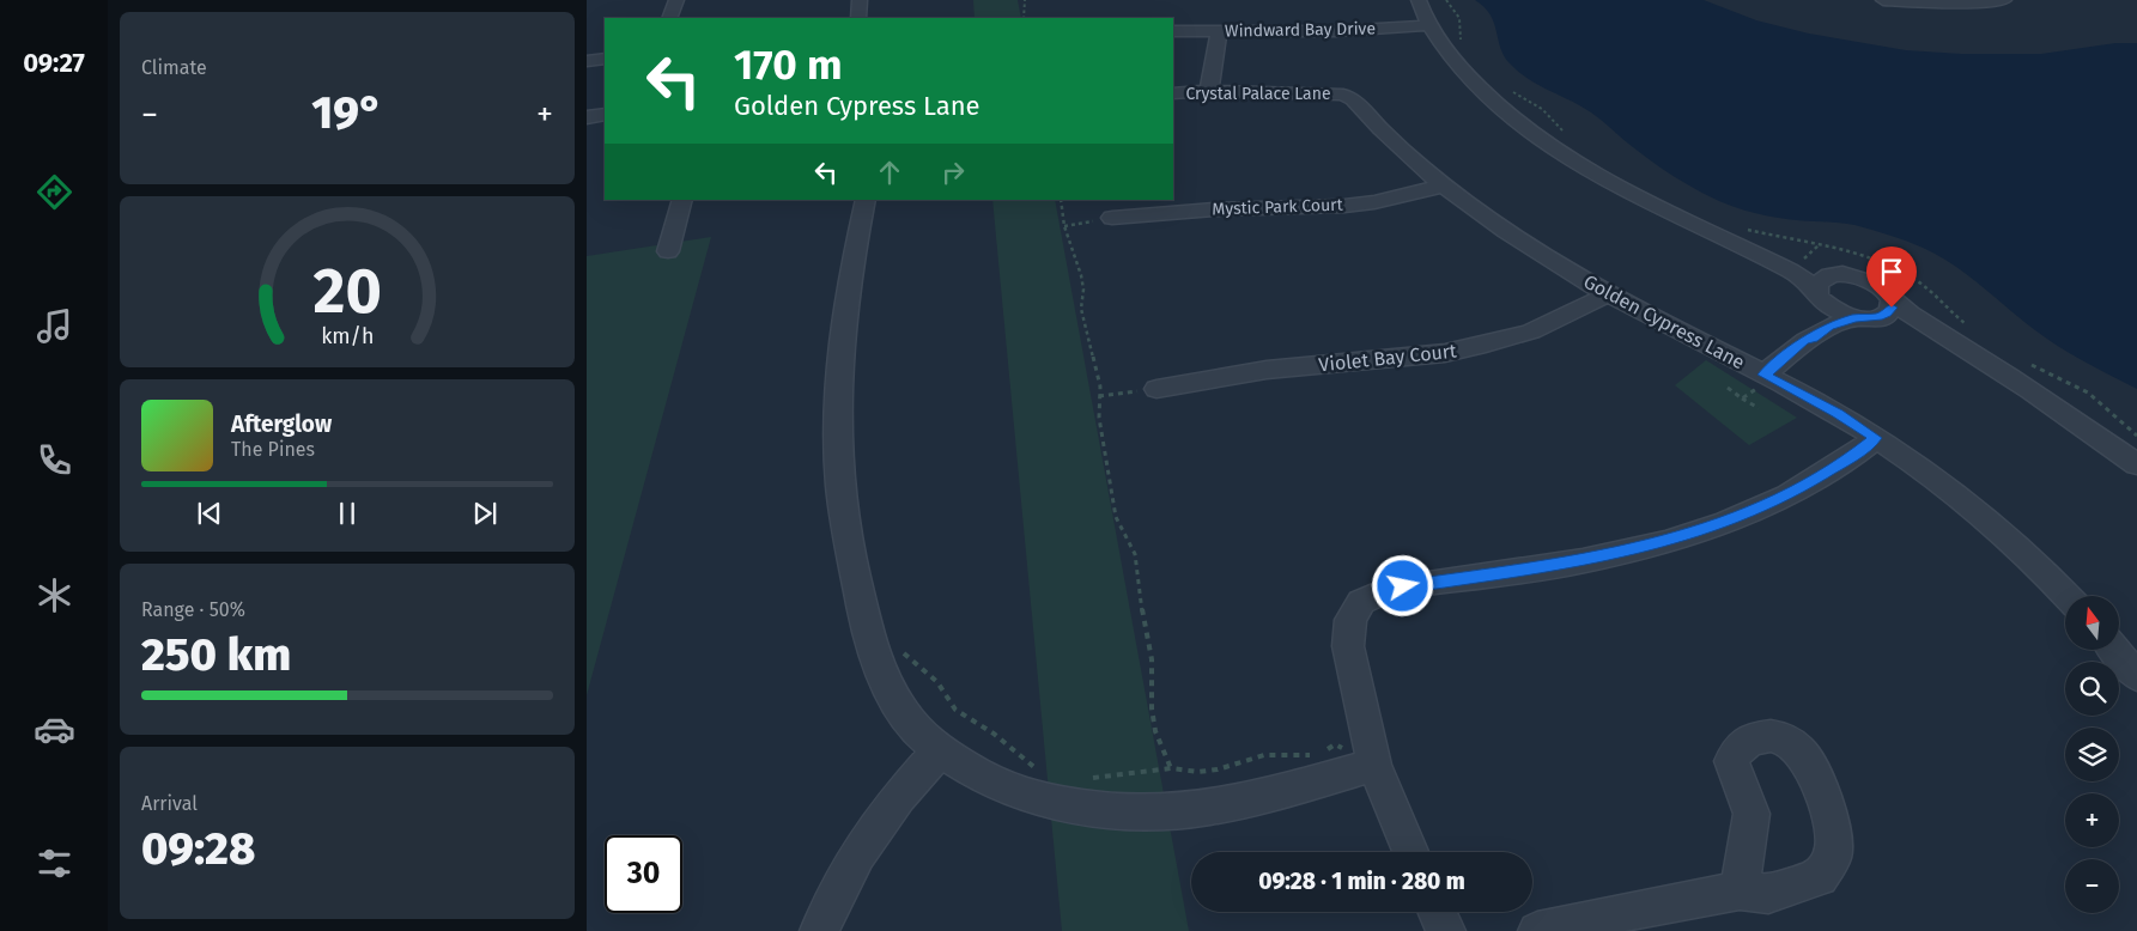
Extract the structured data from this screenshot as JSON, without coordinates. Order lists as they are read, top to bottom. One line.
{"streets":{"street":["Windward Bay Drive","Crystal Palace Lane","Mystic Park Court","Golden Cypress Lane","Violet Bay Court"]},"crossings":[["Crystal Palace Lane","Golden Cypress Lane"],["Mystic Park Court","Golden Cypress Lane"],["Golden Cypress Lane","Violet Bay Court"]],"north":"top","page":{"tabs":"09:27","tile":["Climate",["Range · 50%","250 km"],["Arrival","09:28"]],"turn":["170 m","Golden Cypress Lane"],"heat":["−","19°","+"],"song":["Afterglow","The Pines"],"map_buttons":["+","−"],"limit":"30","trip":"09:28 · 1 min · 280 m","gauge":["20","km/h"]}}
